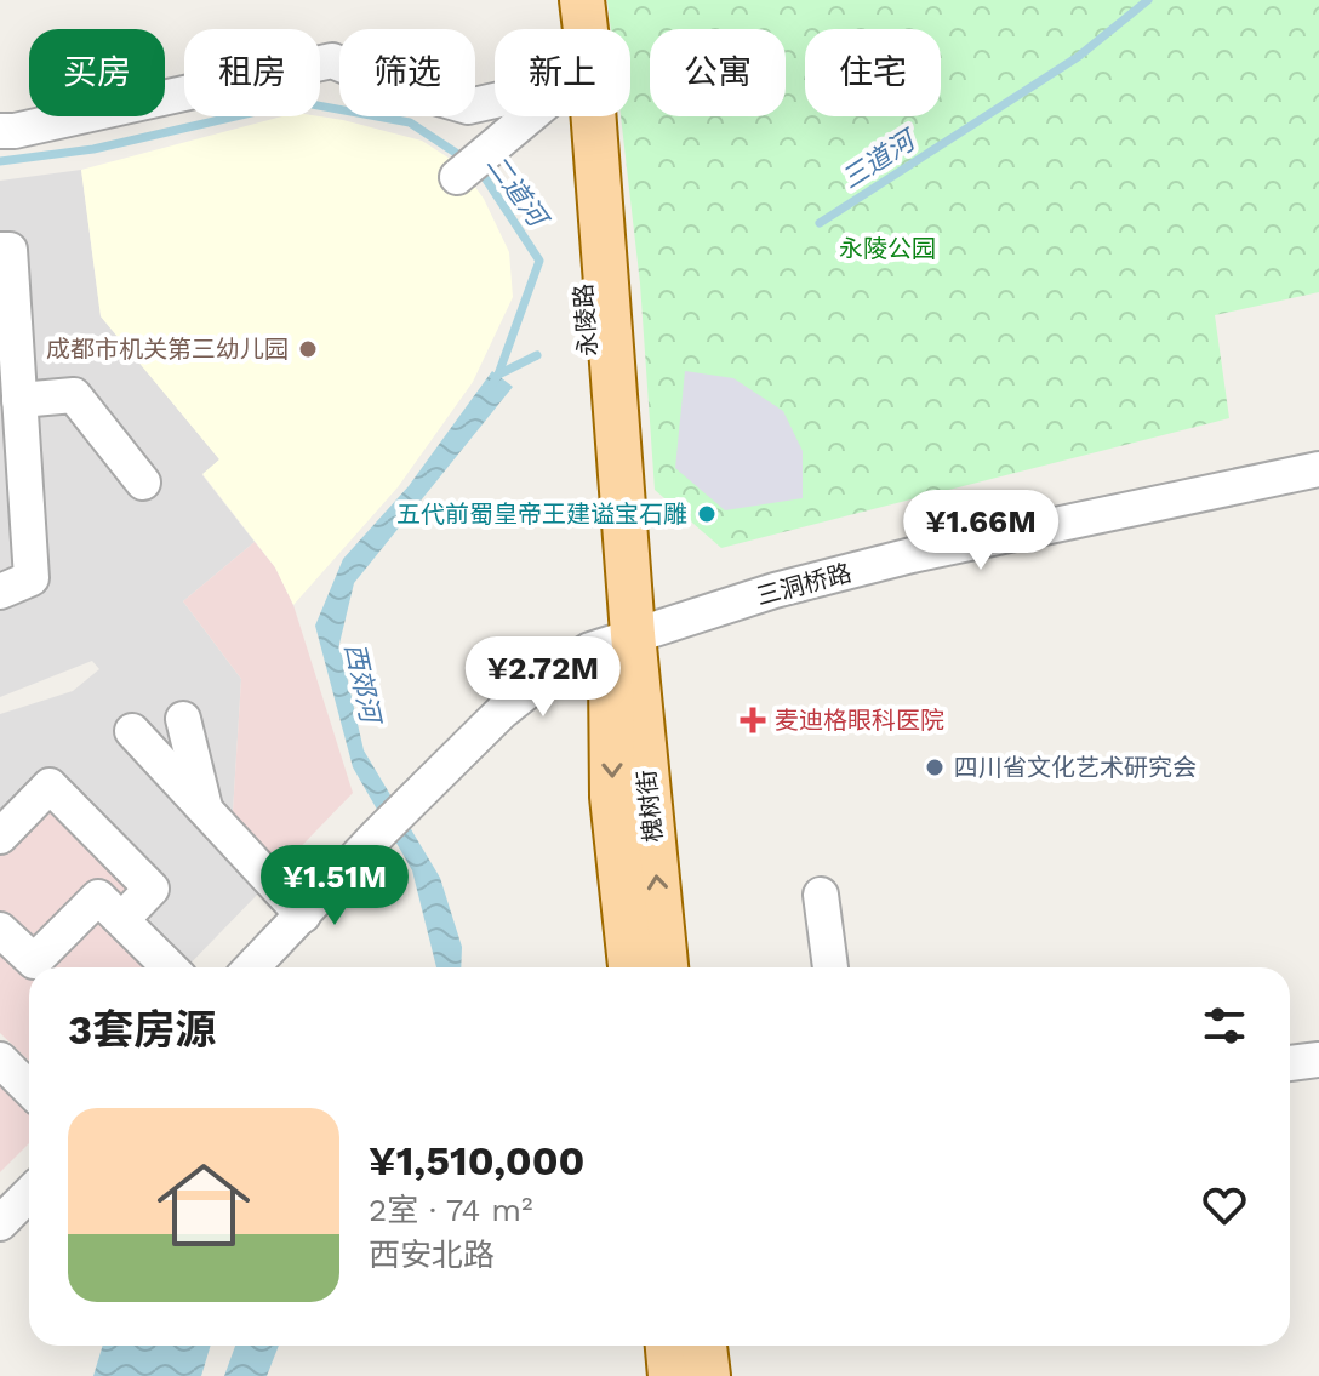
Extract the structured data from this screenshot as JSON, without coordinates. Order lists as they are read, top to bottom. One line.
{"streets":{"main road":["永陵路","槐树街"],"street":["三洞桥路"]},"crossings":[["永陵路","三洞桥路"],["永陵路","槐树街"],["三洞桥路","槐树街"]],"water":["三道河","二道河","西郊河"],"parks":["永陵公园"],"places":{"other":["成都市机关第三幼儿园","五代前蜀皇帝王建谥宝石雕","四川省文化艺术研究会"],"health":["麦迪格眼科医院"]},"page":{"chip":["买房","租房","筛选","新上","公寓","住宅"],"price":["¥1.66M","¥2.72M","¥1.51M"],"heading":"3套房源","list":[{"name":"¥1,510,000","note":"2室 · 74 m² · 西安北路"}]}}
